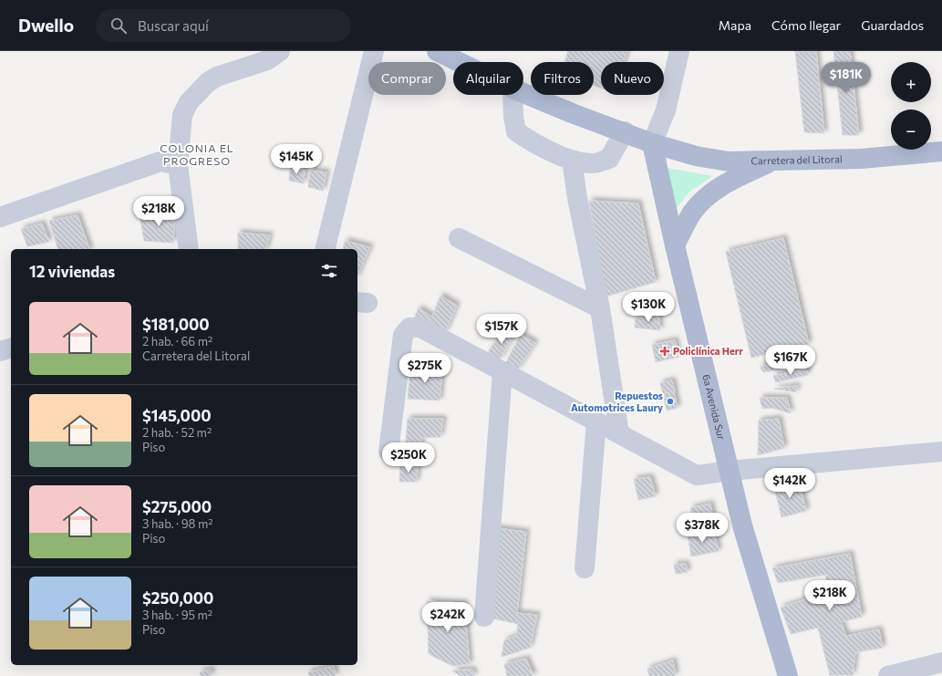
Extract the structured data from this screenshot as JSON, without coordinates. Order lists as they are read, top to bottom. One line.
{"streets":{"main road":["Carretera del Litoral","6a Avenida Sur"]},"crossings":[["Carretera del Litoral","6a Avenida Sur"]],"districts":["COLONIA EL PROGRESO"],"places":{"health":["Policlínica Herr"],"other":["Repuestos Automotrices Laury"]},"page":{"header":"Dwello","search":"Buscar aquí","nav":["Mapa","Cómo llegar","Guardados"],"map_buttons":["+","−"],"price":["$181K","$145K","$218K","$130K","$157K","$167K","$275K","$250K","$142K","$378K","$218K","$242K"],"chip":["Comprar","Alquilar","Filtros","Nuevo"],"heading":"12 viviendas","list":[{"name":"$181,000","note":"2 hab. · 66 m² · Carretera del Litoral"},{"name":"$145,000","note":"2 hab. · 52 m² · Piso"},{"name":"$275,000","note":"3 hab. · 98 m² · Piso"},{"name":"$250,000","note":"3 hab. · 95 m² · Piso"}]}}
